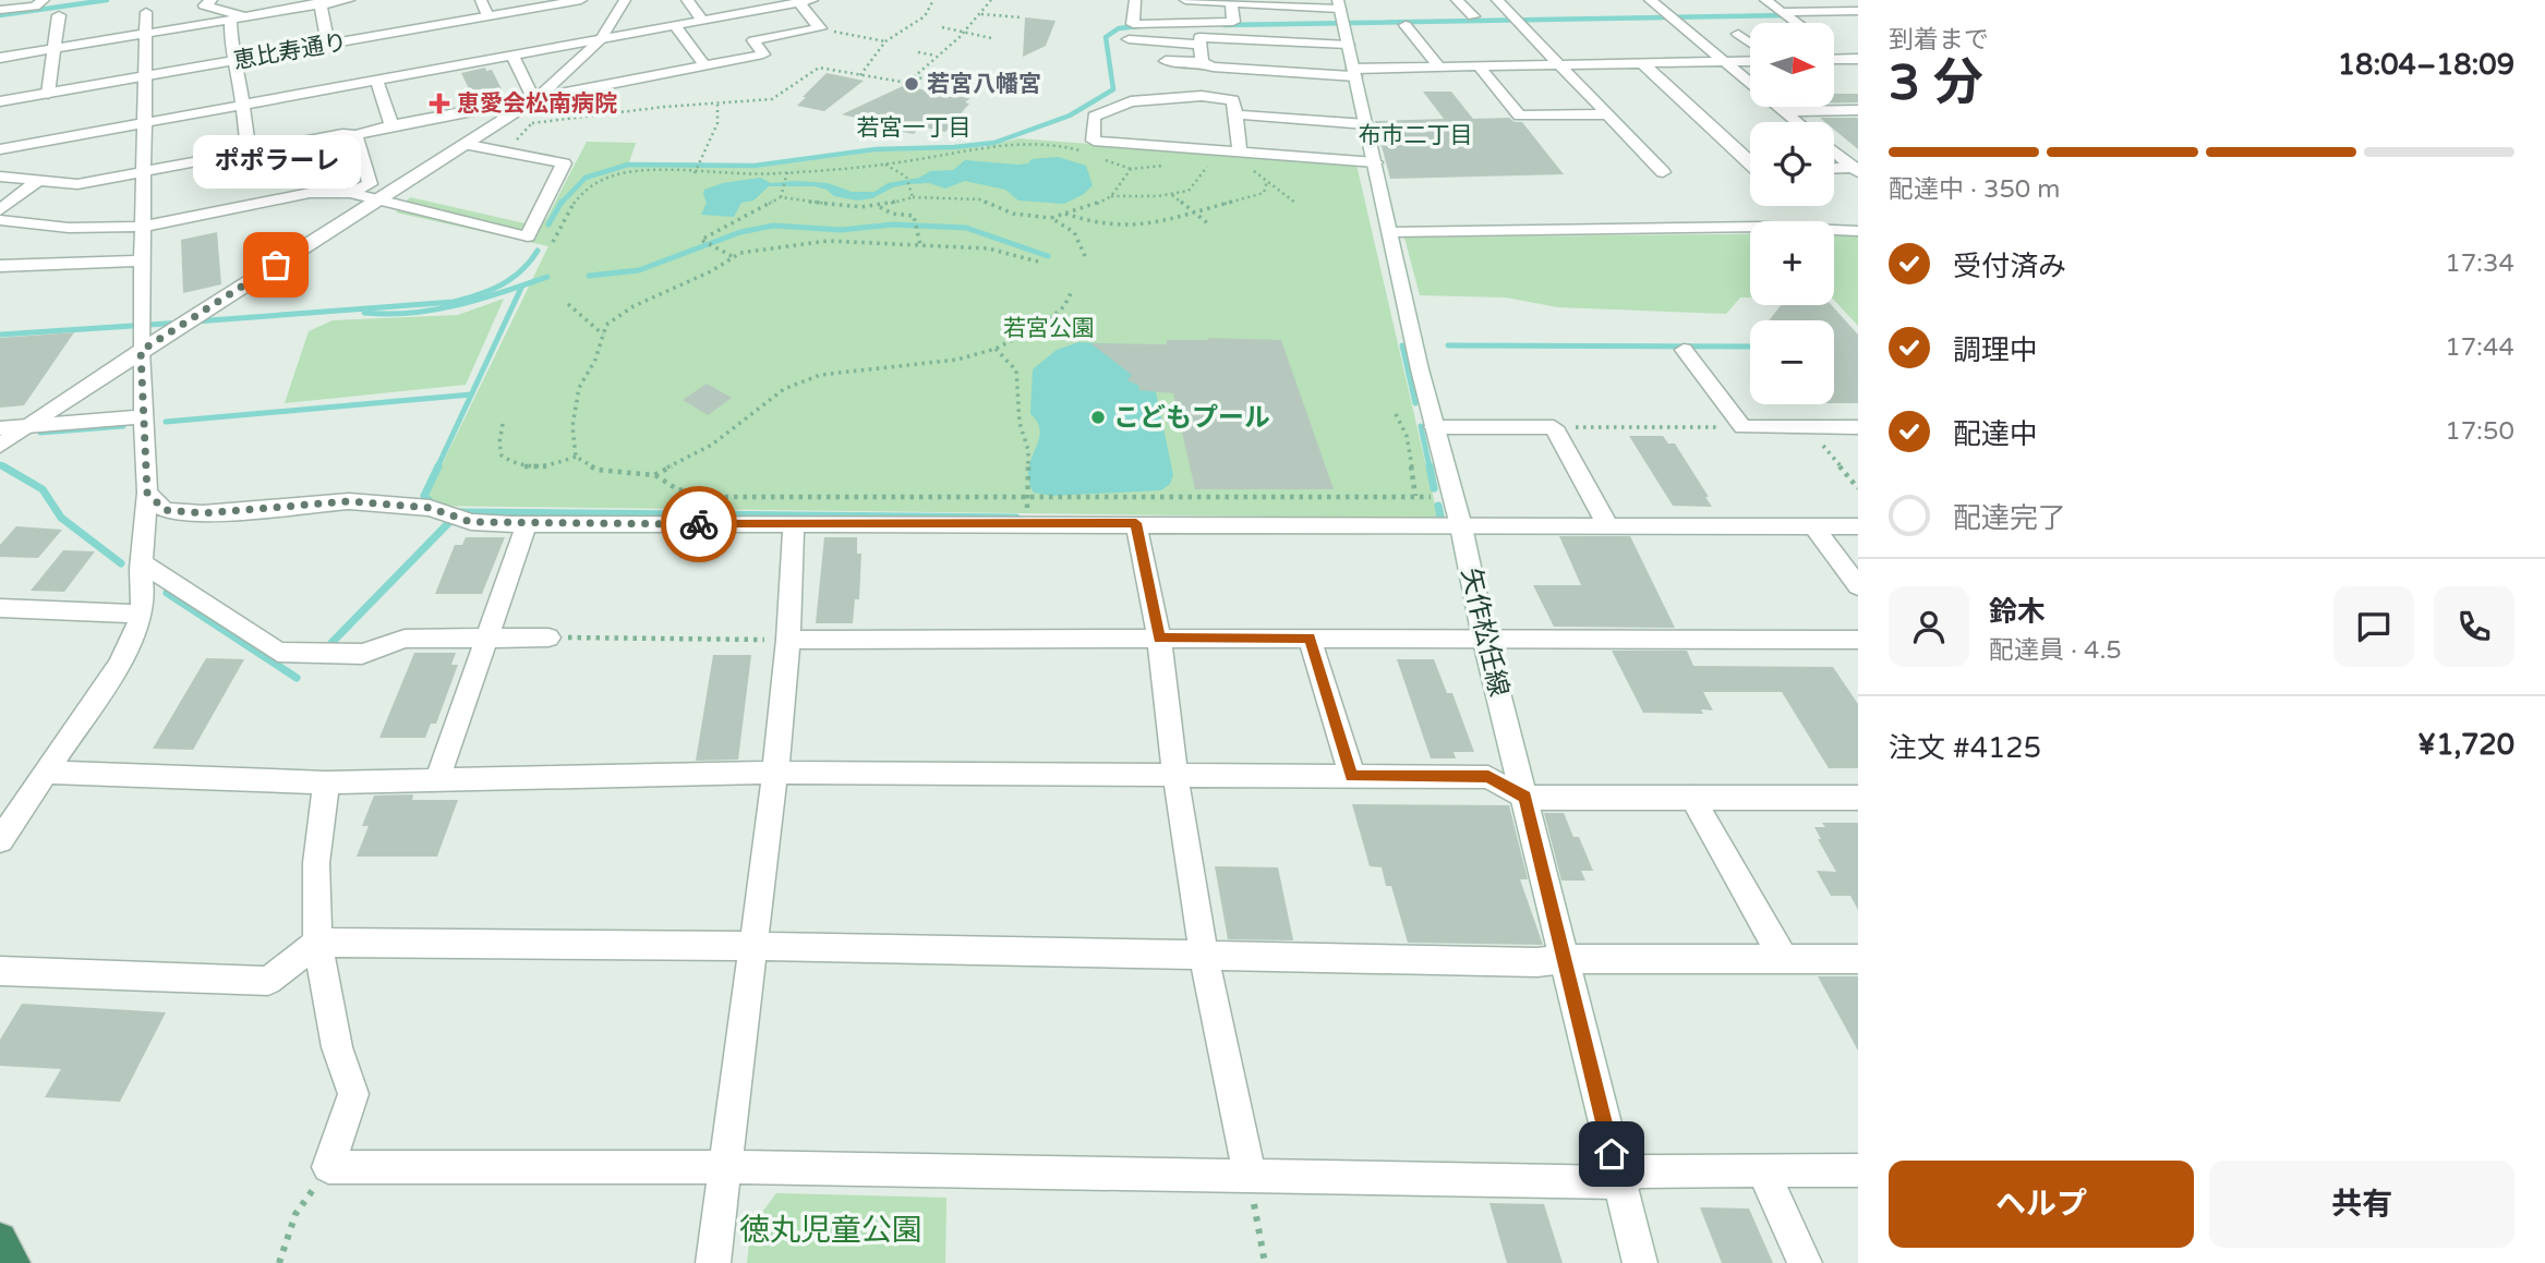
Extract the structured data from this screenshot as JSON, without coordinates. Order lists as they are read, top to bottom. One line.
{"streets":{"street":["恵比寿通り","矢作松任線"]},"districts":["若宮一丁目","布市二丁目"],"parks":["若宮公園","徳丸児童公園"],"places":{"other":["若宮八幡宮","ポポラーレ","こどもプール"],"health":["恵愛会松南病院"]},"north":"right","page":{"heading":["3 分","到着まで","18:04–18:09"],"panel":["鈴木","配達員 · 4.5","注文 #4125","¥1,720"],"map_buttons":["+","−"],"bar":"配達中 · 350 m","bubble":"ポポラーレ","list":[["受付済み","17:34"],["調理中","17:44"],["配達中","17:50"],"配達完了"],"buttons":["ヘルプ","共有"]}}
